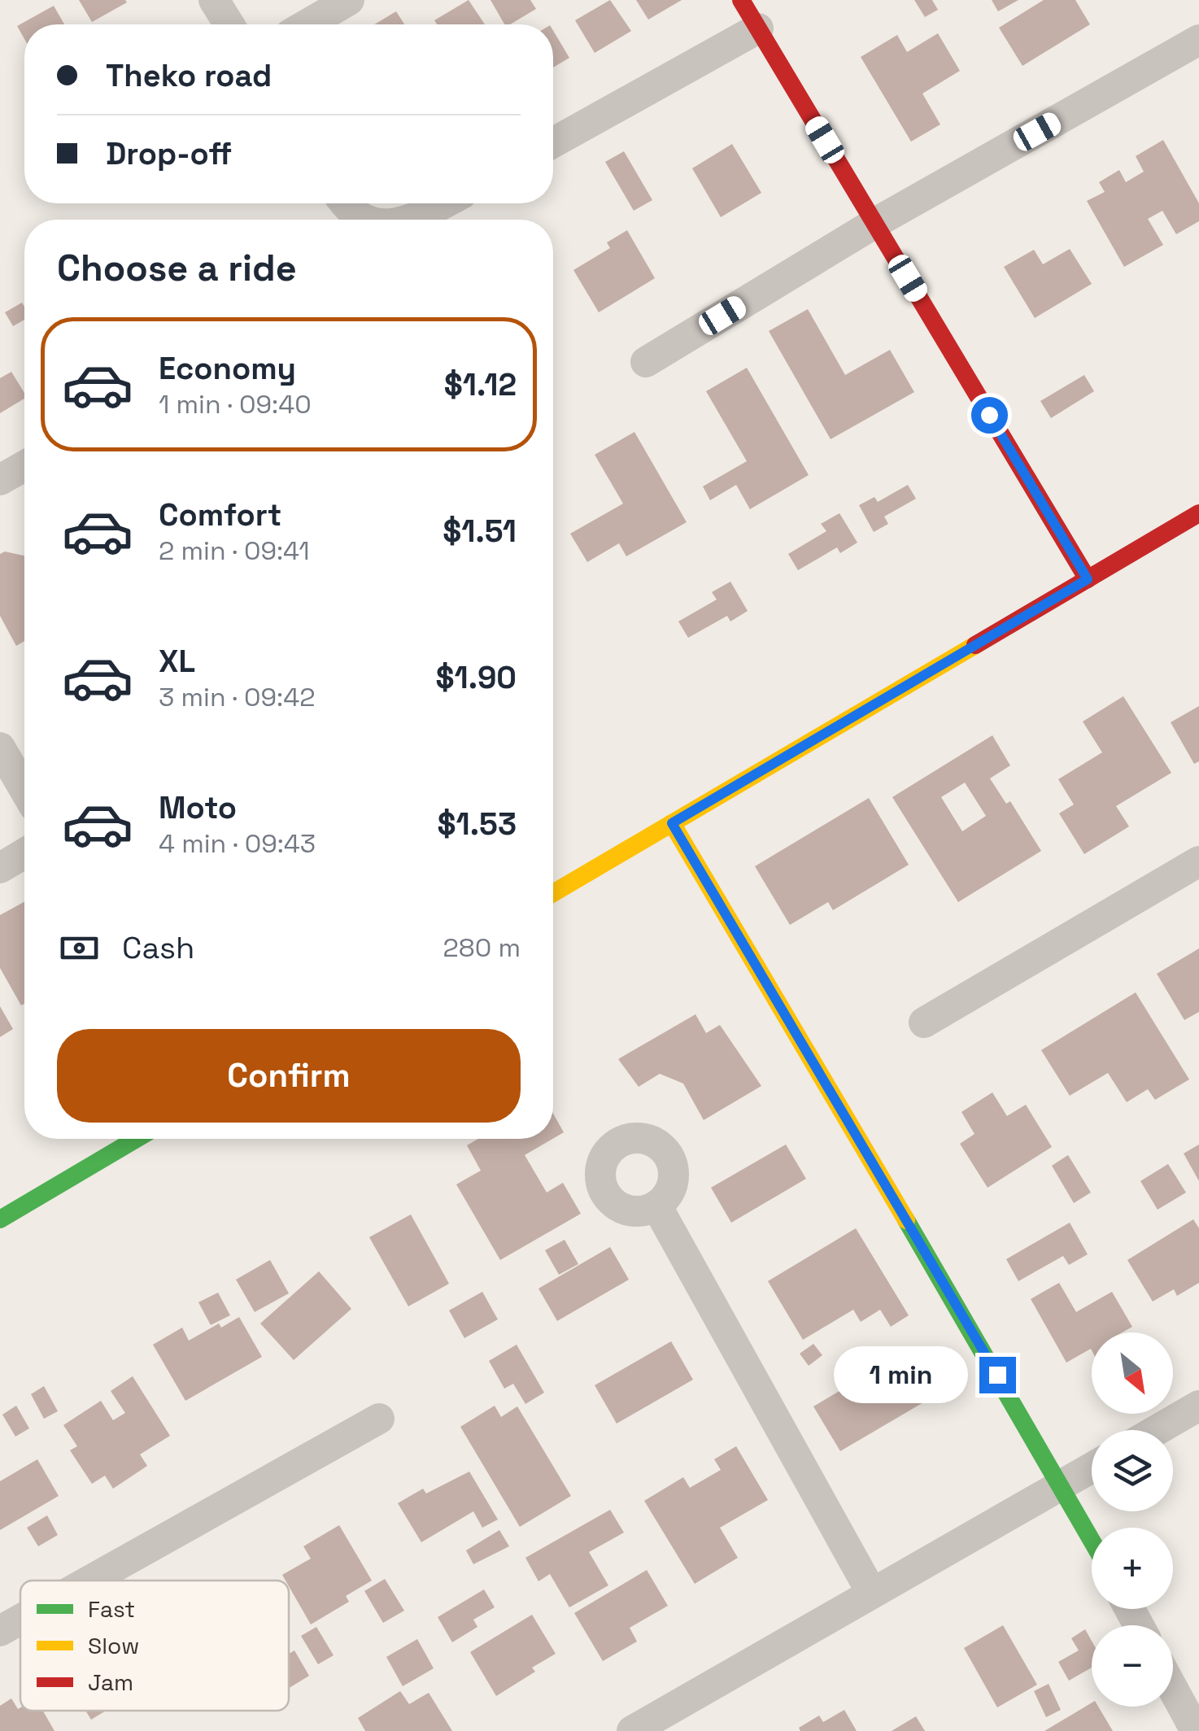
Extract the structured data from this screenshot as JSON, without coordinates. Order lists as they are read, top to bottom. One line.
{"legend":["Fast","Slow","Jam"],"north":"bottom right","page":{"banner":["Theko road","Drop-off"],"heading":"Choose a ride","list":[{"name":"Economy","note":"1 min · 09:40","value":"$1.12"},{"name":"Comfort","note":"2 min · 09:41","value":"$1.51"},{"name":"XL","note":"3 min · 09:42","value":"$1.90"},{"name":"Moto","note":"4 min · 09:43","value":"$1.53"}],"pay":["Cash","280 m"],"buttons":"Confirm","map_buttons":["+","−"],"bubble":"1 min"}}
